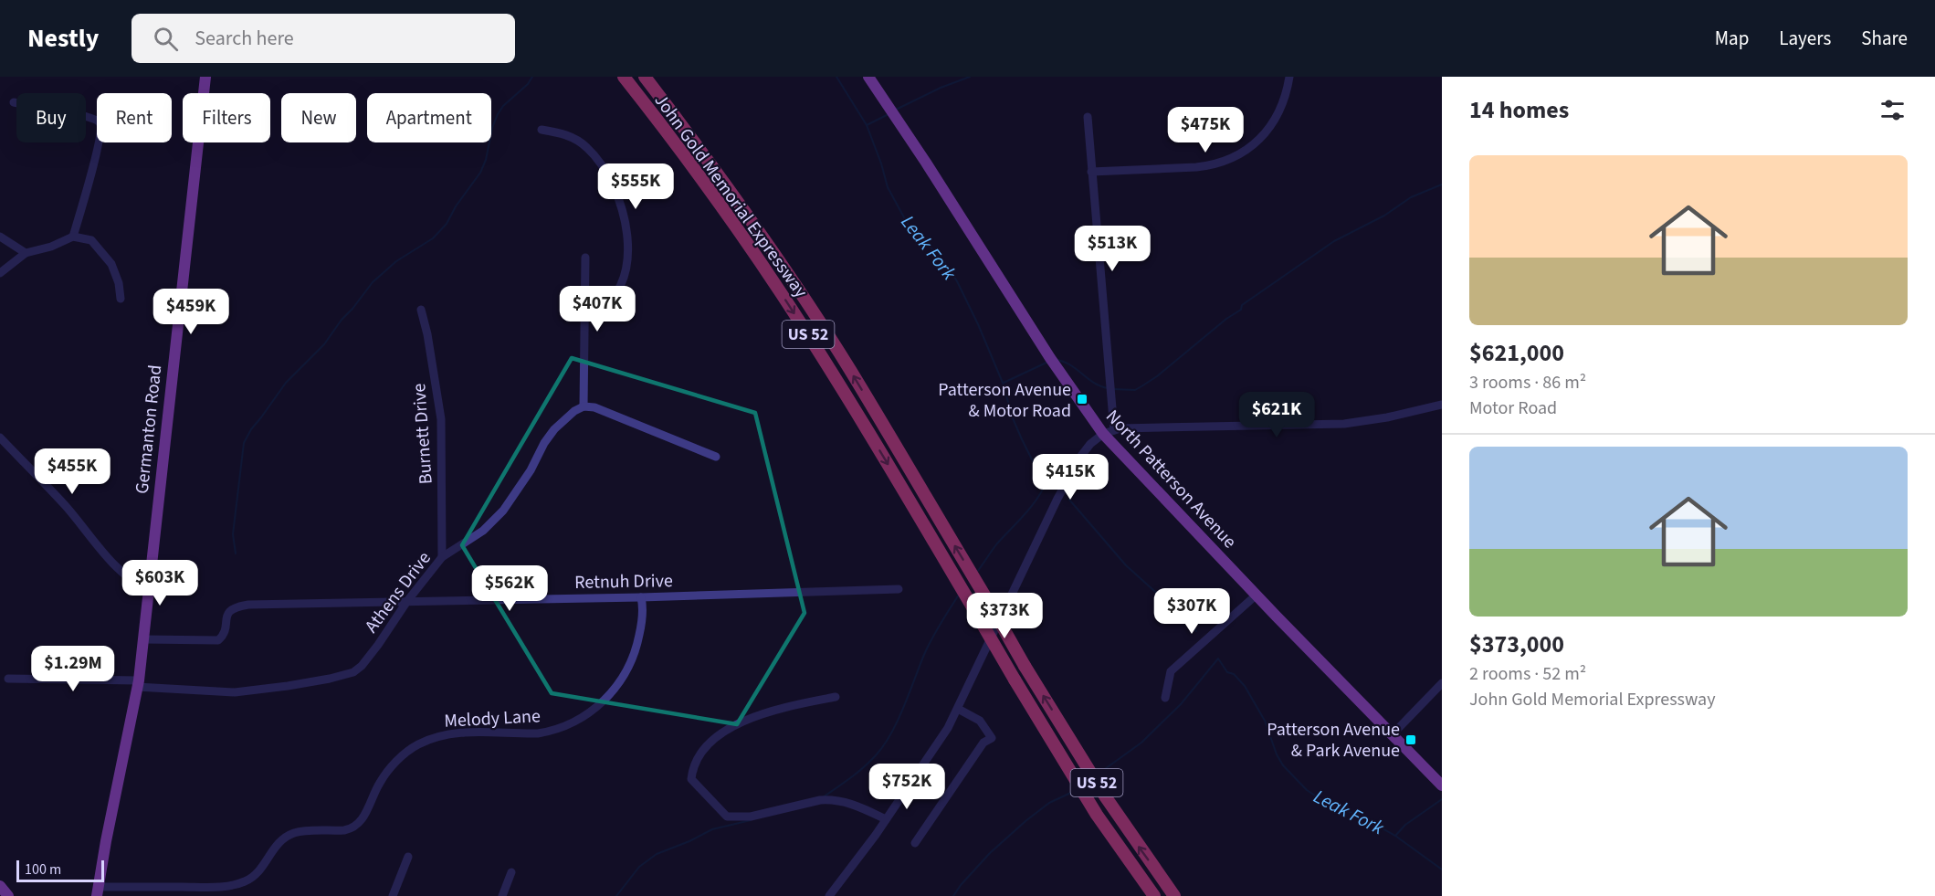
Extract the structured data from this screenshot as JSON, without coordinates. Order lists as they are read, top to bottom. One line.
{"streets":{"highway":["John Gold Memorial Expressway","US 52"],"main road":["Germanton Road","North Patterson Avenue"],"street":["Burnett Drive","Retnuh Drive","Athens Drive","Melody Lane"]},"crossings":[["Germanton Road","Retnuh Drive"],["Germanton Road","Athens Drive"],["Germanton Road","Melody Lane"],["Burnett Drive","Athens Drive"],["Retnuh Drive","Athens Drive"],["Retnuh Drive","Melody Lane"]],"water":["Leak Fork"],"places":{"transit":["Patterson Avenue & Motor Road","Patterson Avenue & Park Avenue"]},"scale_bar":"100 m","page":{"header":"Nestly","search":"Search here","nav":["Map","Layers","Share"],"heading":"14 homes","chip":["Buy","Rent","Filters","New","Apartment"],"price":["$475K","$555K","$513K","$407K","$459K","$621K","$455K","$415K","$603K","$562K","$307K","$373K","$1.29M","$752K"],"list":[{"name":"$621,000","note":"3 rooms · 86 m² · Motor Road"},{"name":"$373,000","note":"2 rooms · 52 m² · John Gold Memorial Expressway"}],"scale":"100 m"}}
